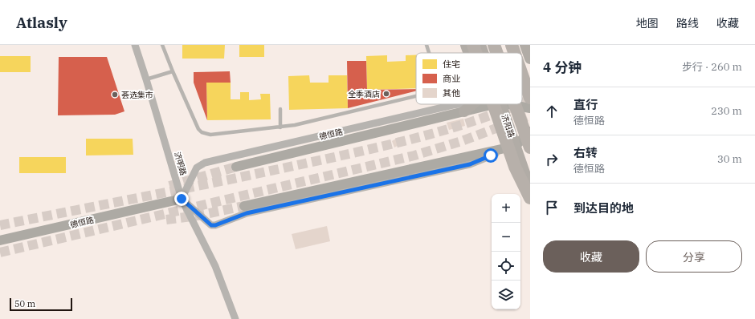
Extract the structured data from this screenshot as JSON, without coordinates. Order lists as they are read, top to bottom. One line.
{"streets":{"main road":["济阳路","德恒路"],"street":["济明路"]},"crossings":[["德恒路","济明路"]],"places":["全季酒店","荟选集市"],"legend":["住宅","商业","其他"],"scale_bar":"50 m","page":{"header":"Atlasly","nav":["地图","路线","收藏"],"heading":["4 分钟","步行 · 260 m"],"list":[["直行","德恒路","230 m"],["右转","德恒路","30 m"],"到达目的地"],"map_buttons":["+","−"],"buttons":["收藏","分享"],"scale":"50 m"}}
